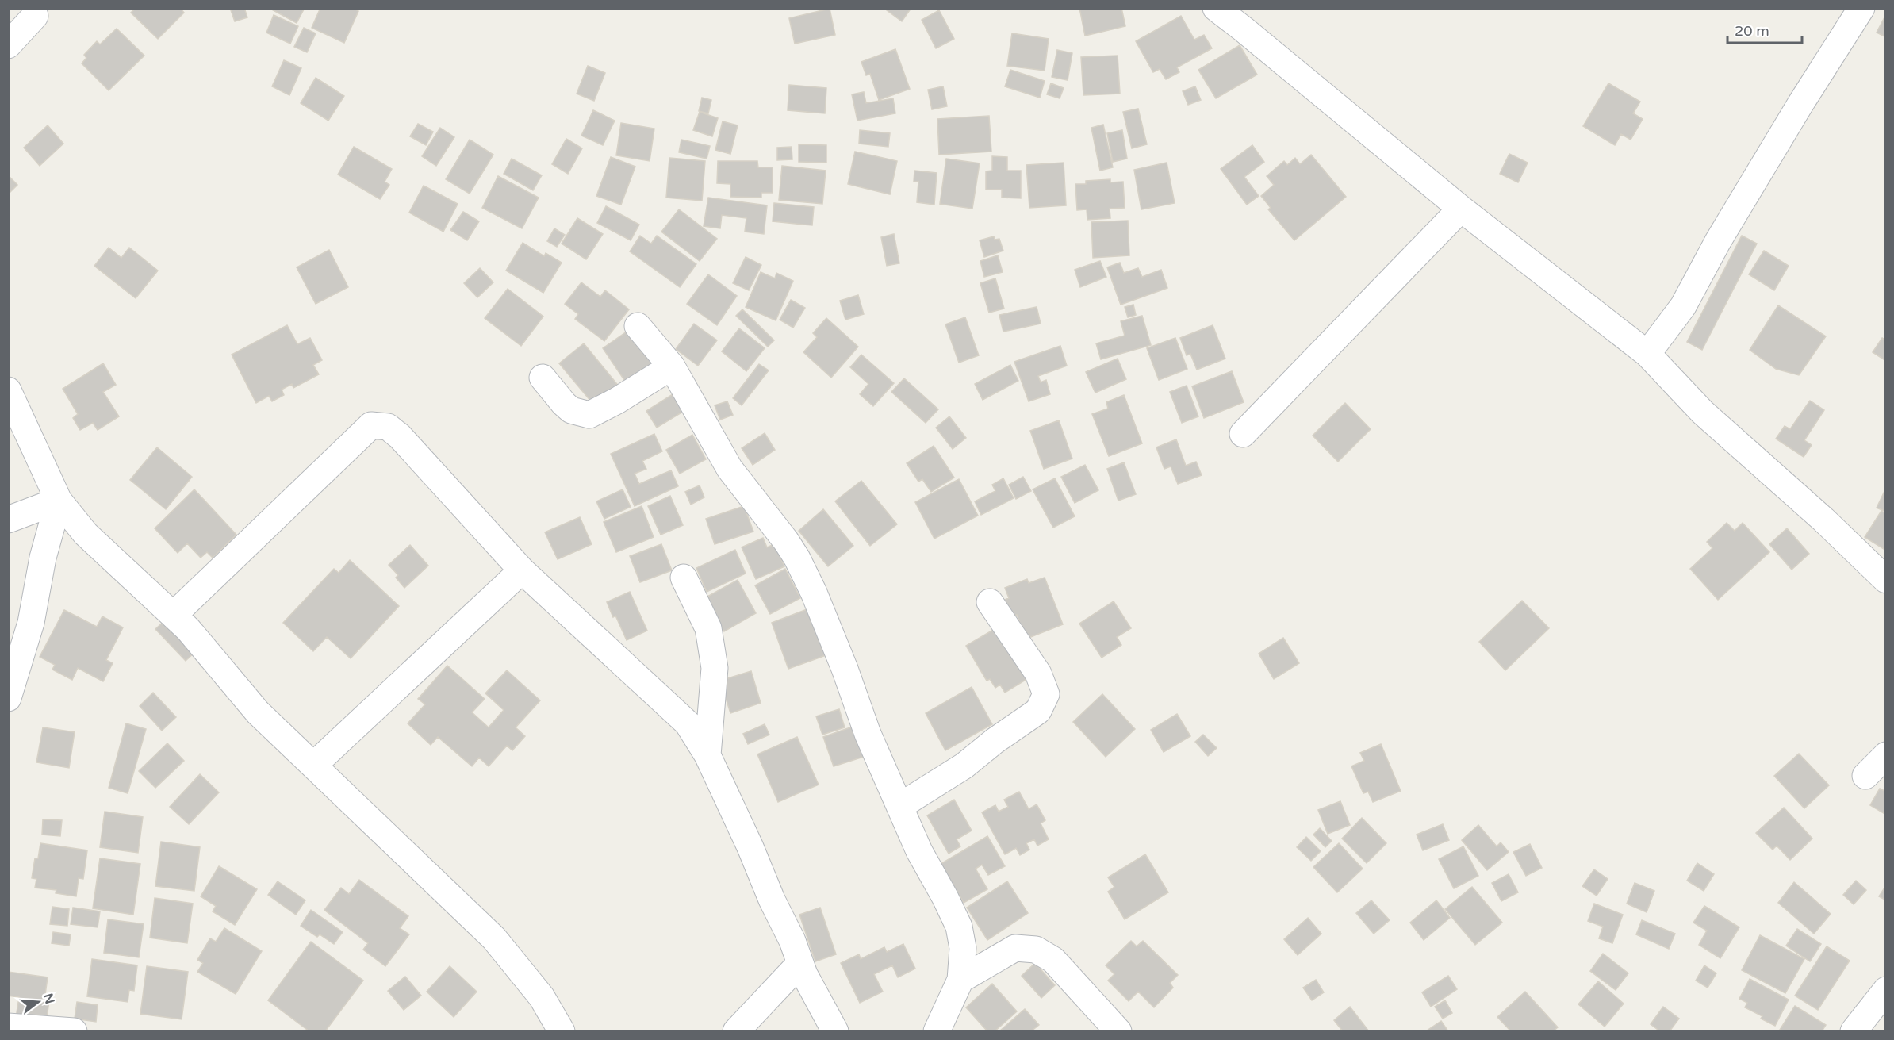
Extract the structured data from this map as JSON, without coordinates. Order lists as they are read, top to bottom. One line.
{"scale_bar":"20 m","north":"right"}
